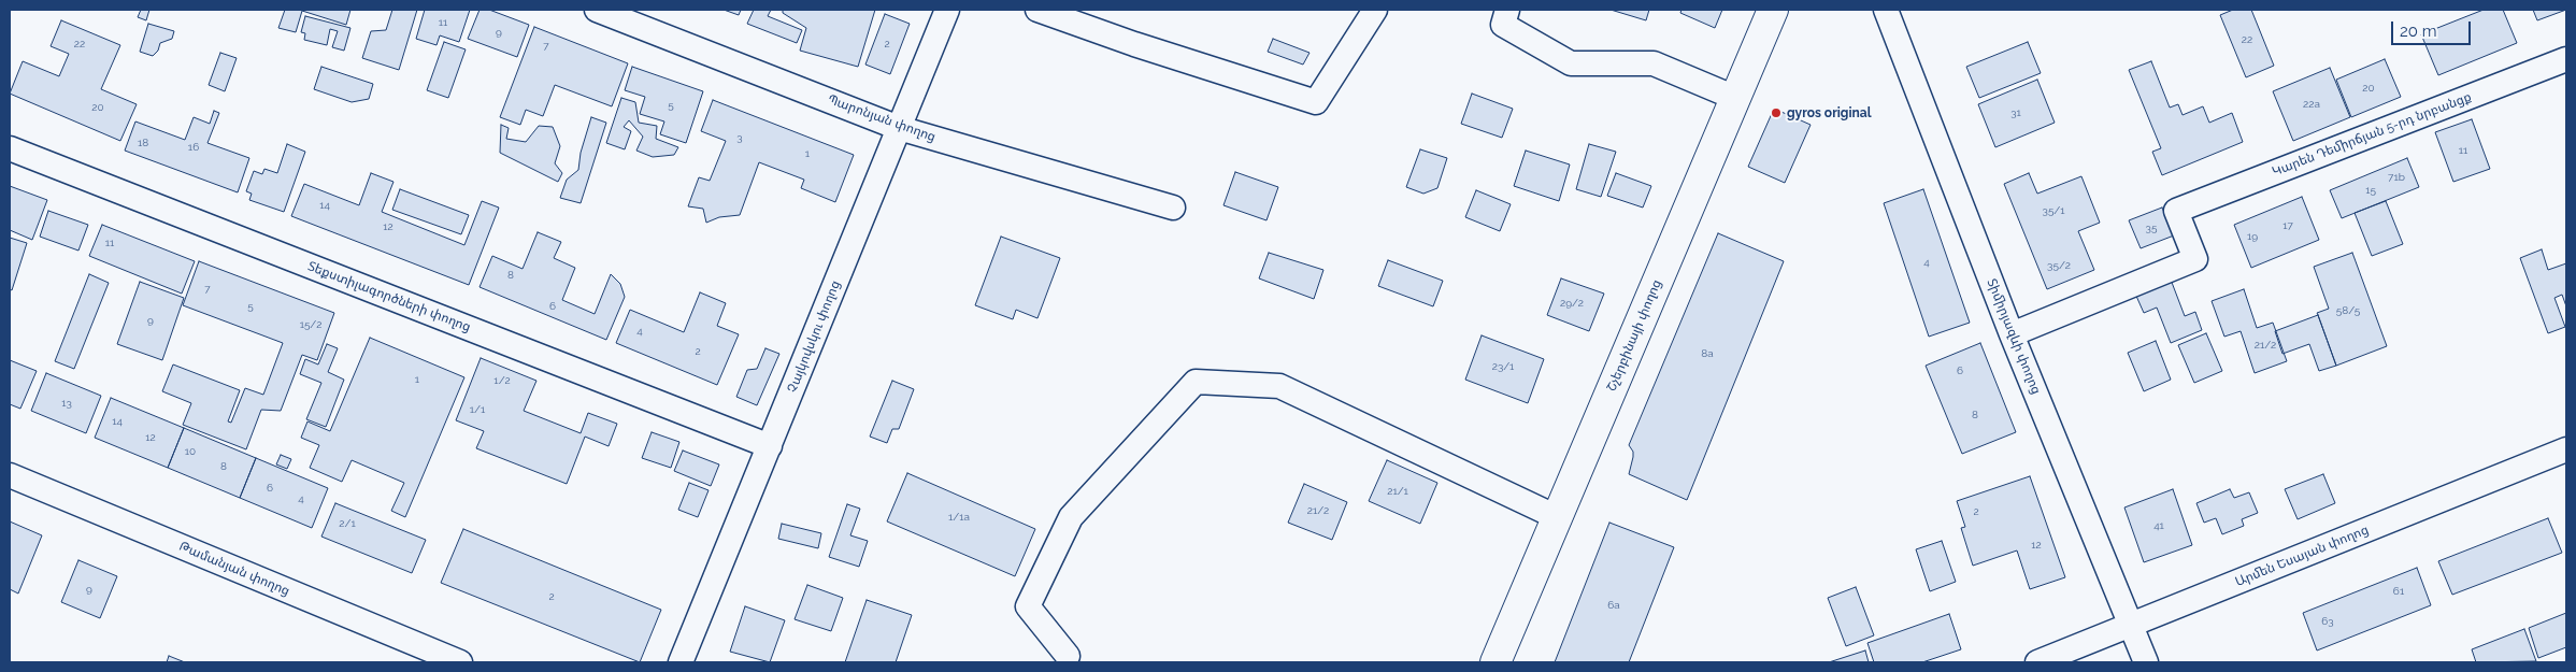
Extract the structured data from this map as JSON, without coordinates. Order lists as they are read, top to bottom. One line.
{"streets":{"street":["Պարոնյան փողոց","Կարեն Դեմիրճյան 5-րդ նրբանցք","Տեքստիլագործների փողոց","Շչերբինայի փողոց","Չայկովսկու փողոց","Տիմիրյազևի փողոց","Արմեն Եսայան փողոց","Թամանյան փողոց"]},"crossings":[["Պարոնյան փողոց","Չայկովսկու փողոց"],["Կարեն Դեմիրճյան 5-րդ նրբանցք","Տիմիրյազևի փողոց"],["Տեքստիլագործների փողոց","Չայկովսկու փողոց"],["Տիմիրյազևի փողոց","Արմեն Եսայան փողոց"]],"places":["gyros original"],"house_numbers":["11","9","22","22","2","7","20","22a","5","20","31","3","18","16","11","1","71b","15","14","35/1","17","12","35","19","11","4","35/2","8","7","29/2","5","6","58/5","9","15/2","4","21/2","2","8a","23/1","6","1","1/2","13","1/1","8","14","12","10","8","6","21/1","4","21/2","2","1/1a","2/1","41","12","9","61","2","6a","63"],"scale_bar":"20 m"}
